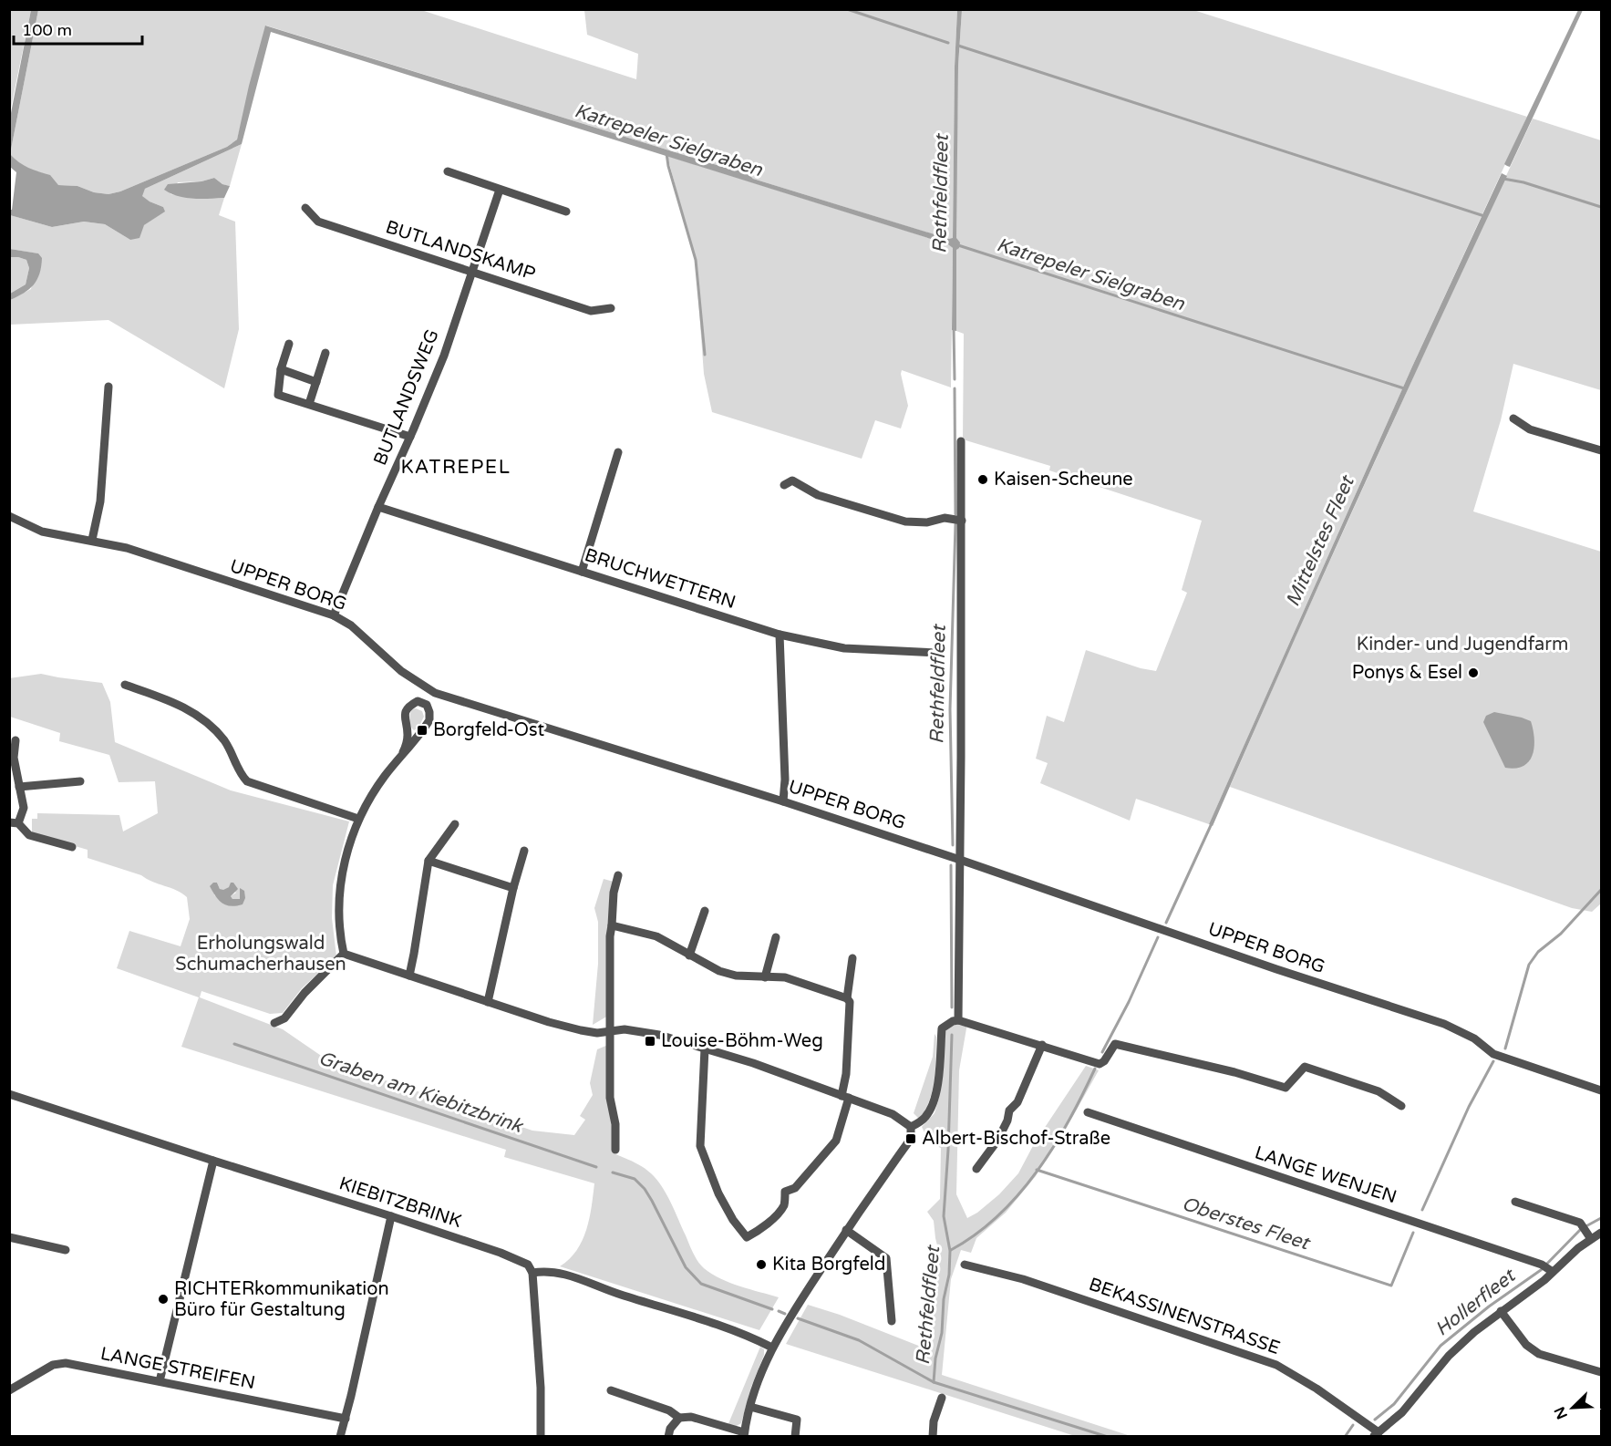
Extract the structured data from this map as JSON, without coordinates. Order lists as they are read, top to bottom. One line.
{"streets":{"street":["BUTLANDSKAMP","BUTLANDSWEG","BRUCHWETTERN","UPPER BORG","LANGE WENJEN","KIEBITZBRINK","BEKASSINENSTRASSE","LANGE STREIFEN"]},"crossings":[["BUTLANDSKAMP","BUTLANDSWEG"],["BUTLANDSWEG","BRUCHWETTERN"],["BUTLANDSWEG","UPPER BORG"]],"districts":["KATREPEL"],"water":["Katrepeler Sielgraben","Rethfeldfleet","Mittelstes Fleet","Graben am Kiebitzbrink","Oberstes Fleet","Hollerfleet"],"parks":["Kinder- und Jugendfarm","Erholungswald Schumacherhausen"],"places":{"other":["Kaisen-Scheune","Ponys & Esel","Kita Borgfeld","RICHTERkommunikation Büro für Gestaltung"],"transit":["Borgfeld-Ost","Louise-Böhm-Weg","Albert-Bischof-Straße"]},"scale_bar":"100 m","north":"bottom left"}
